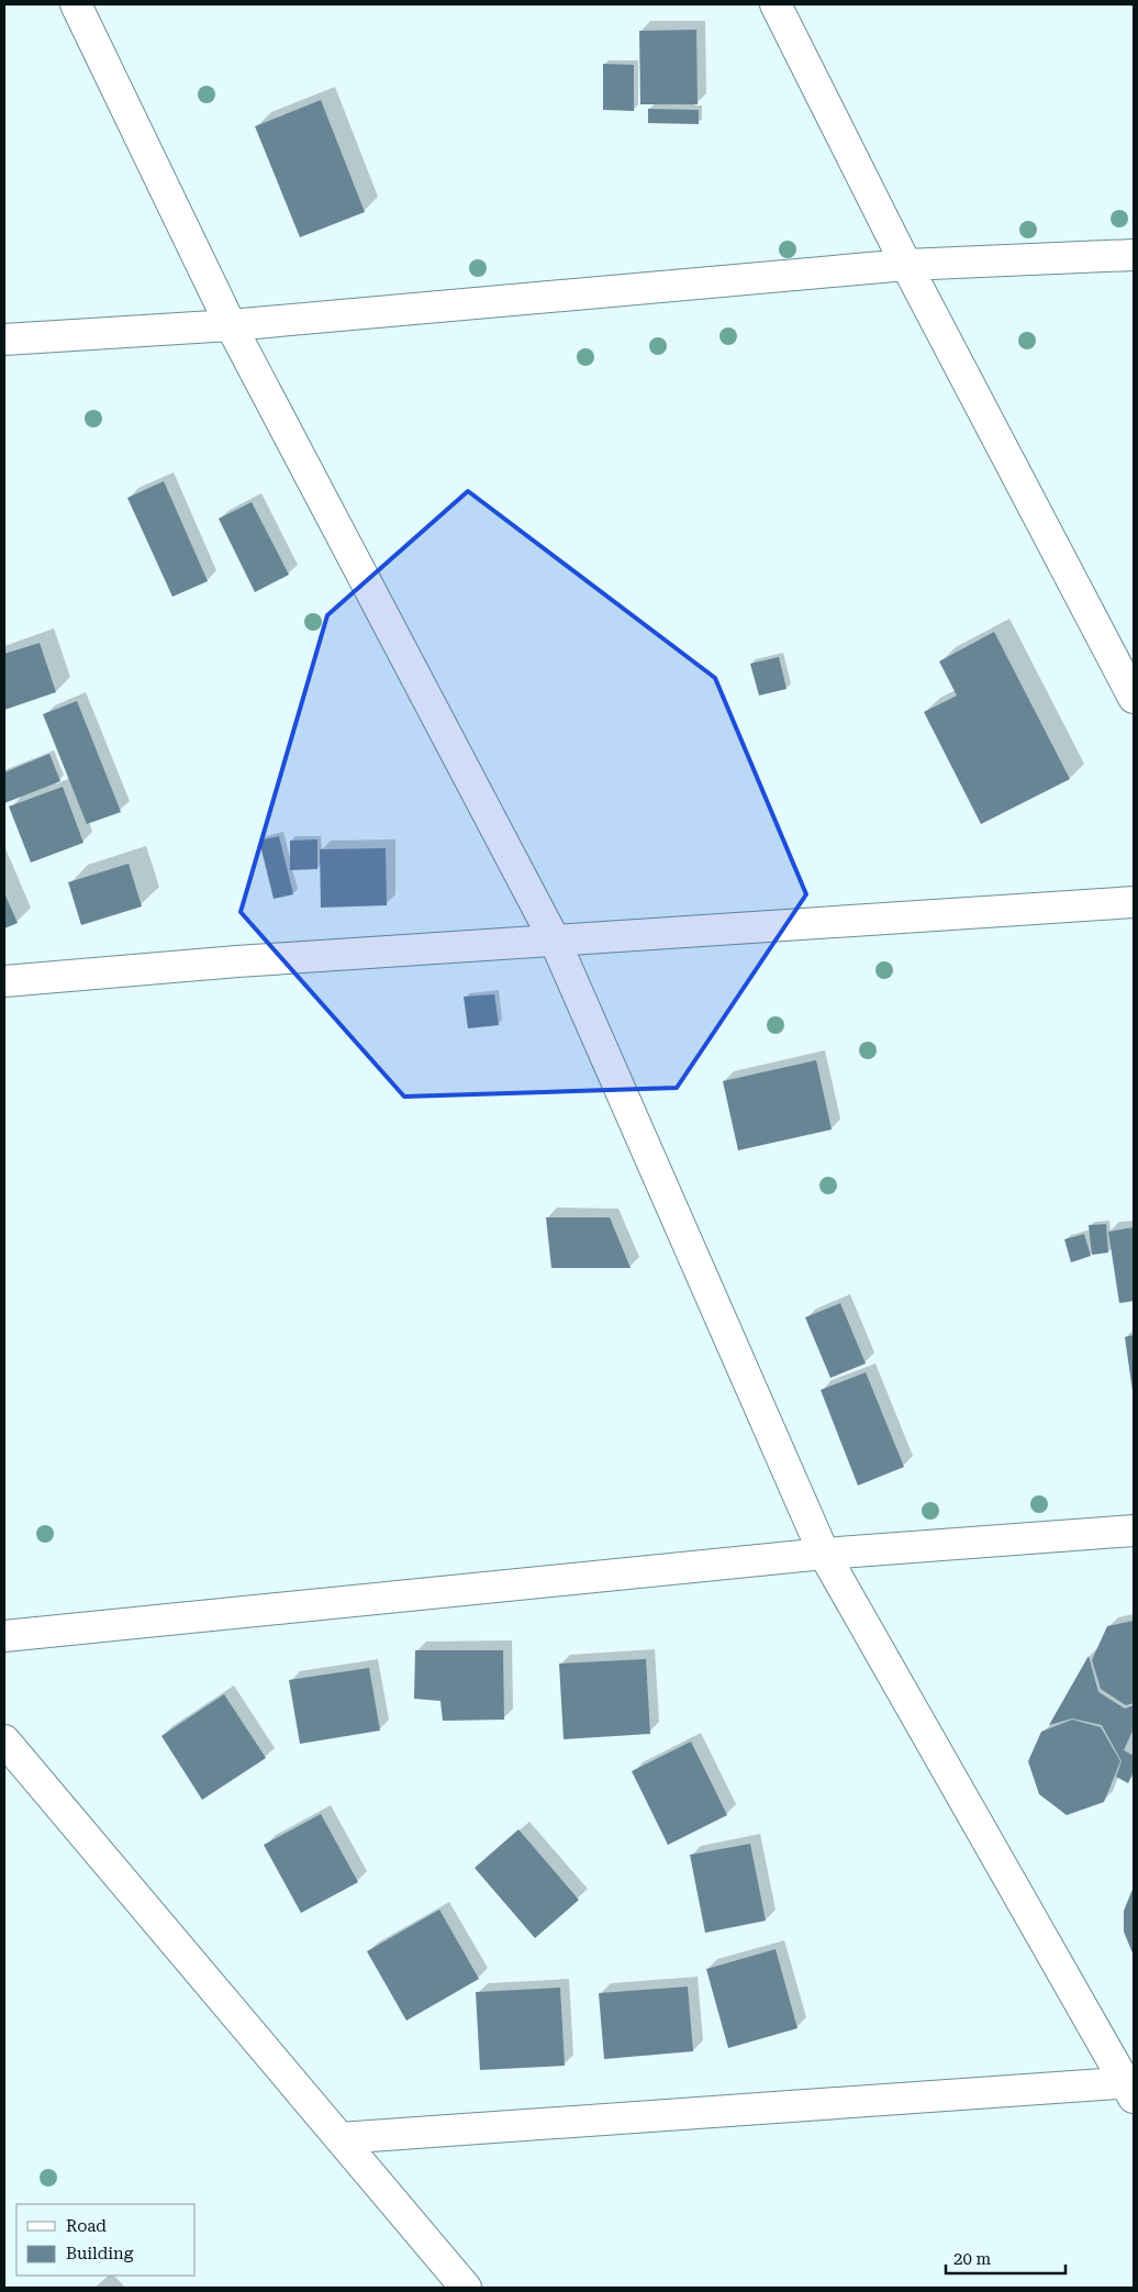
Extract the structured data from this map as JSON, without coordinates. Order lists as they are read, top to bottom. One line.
{"legend":["Road","Building"],"scale_bar":"20 m"}
